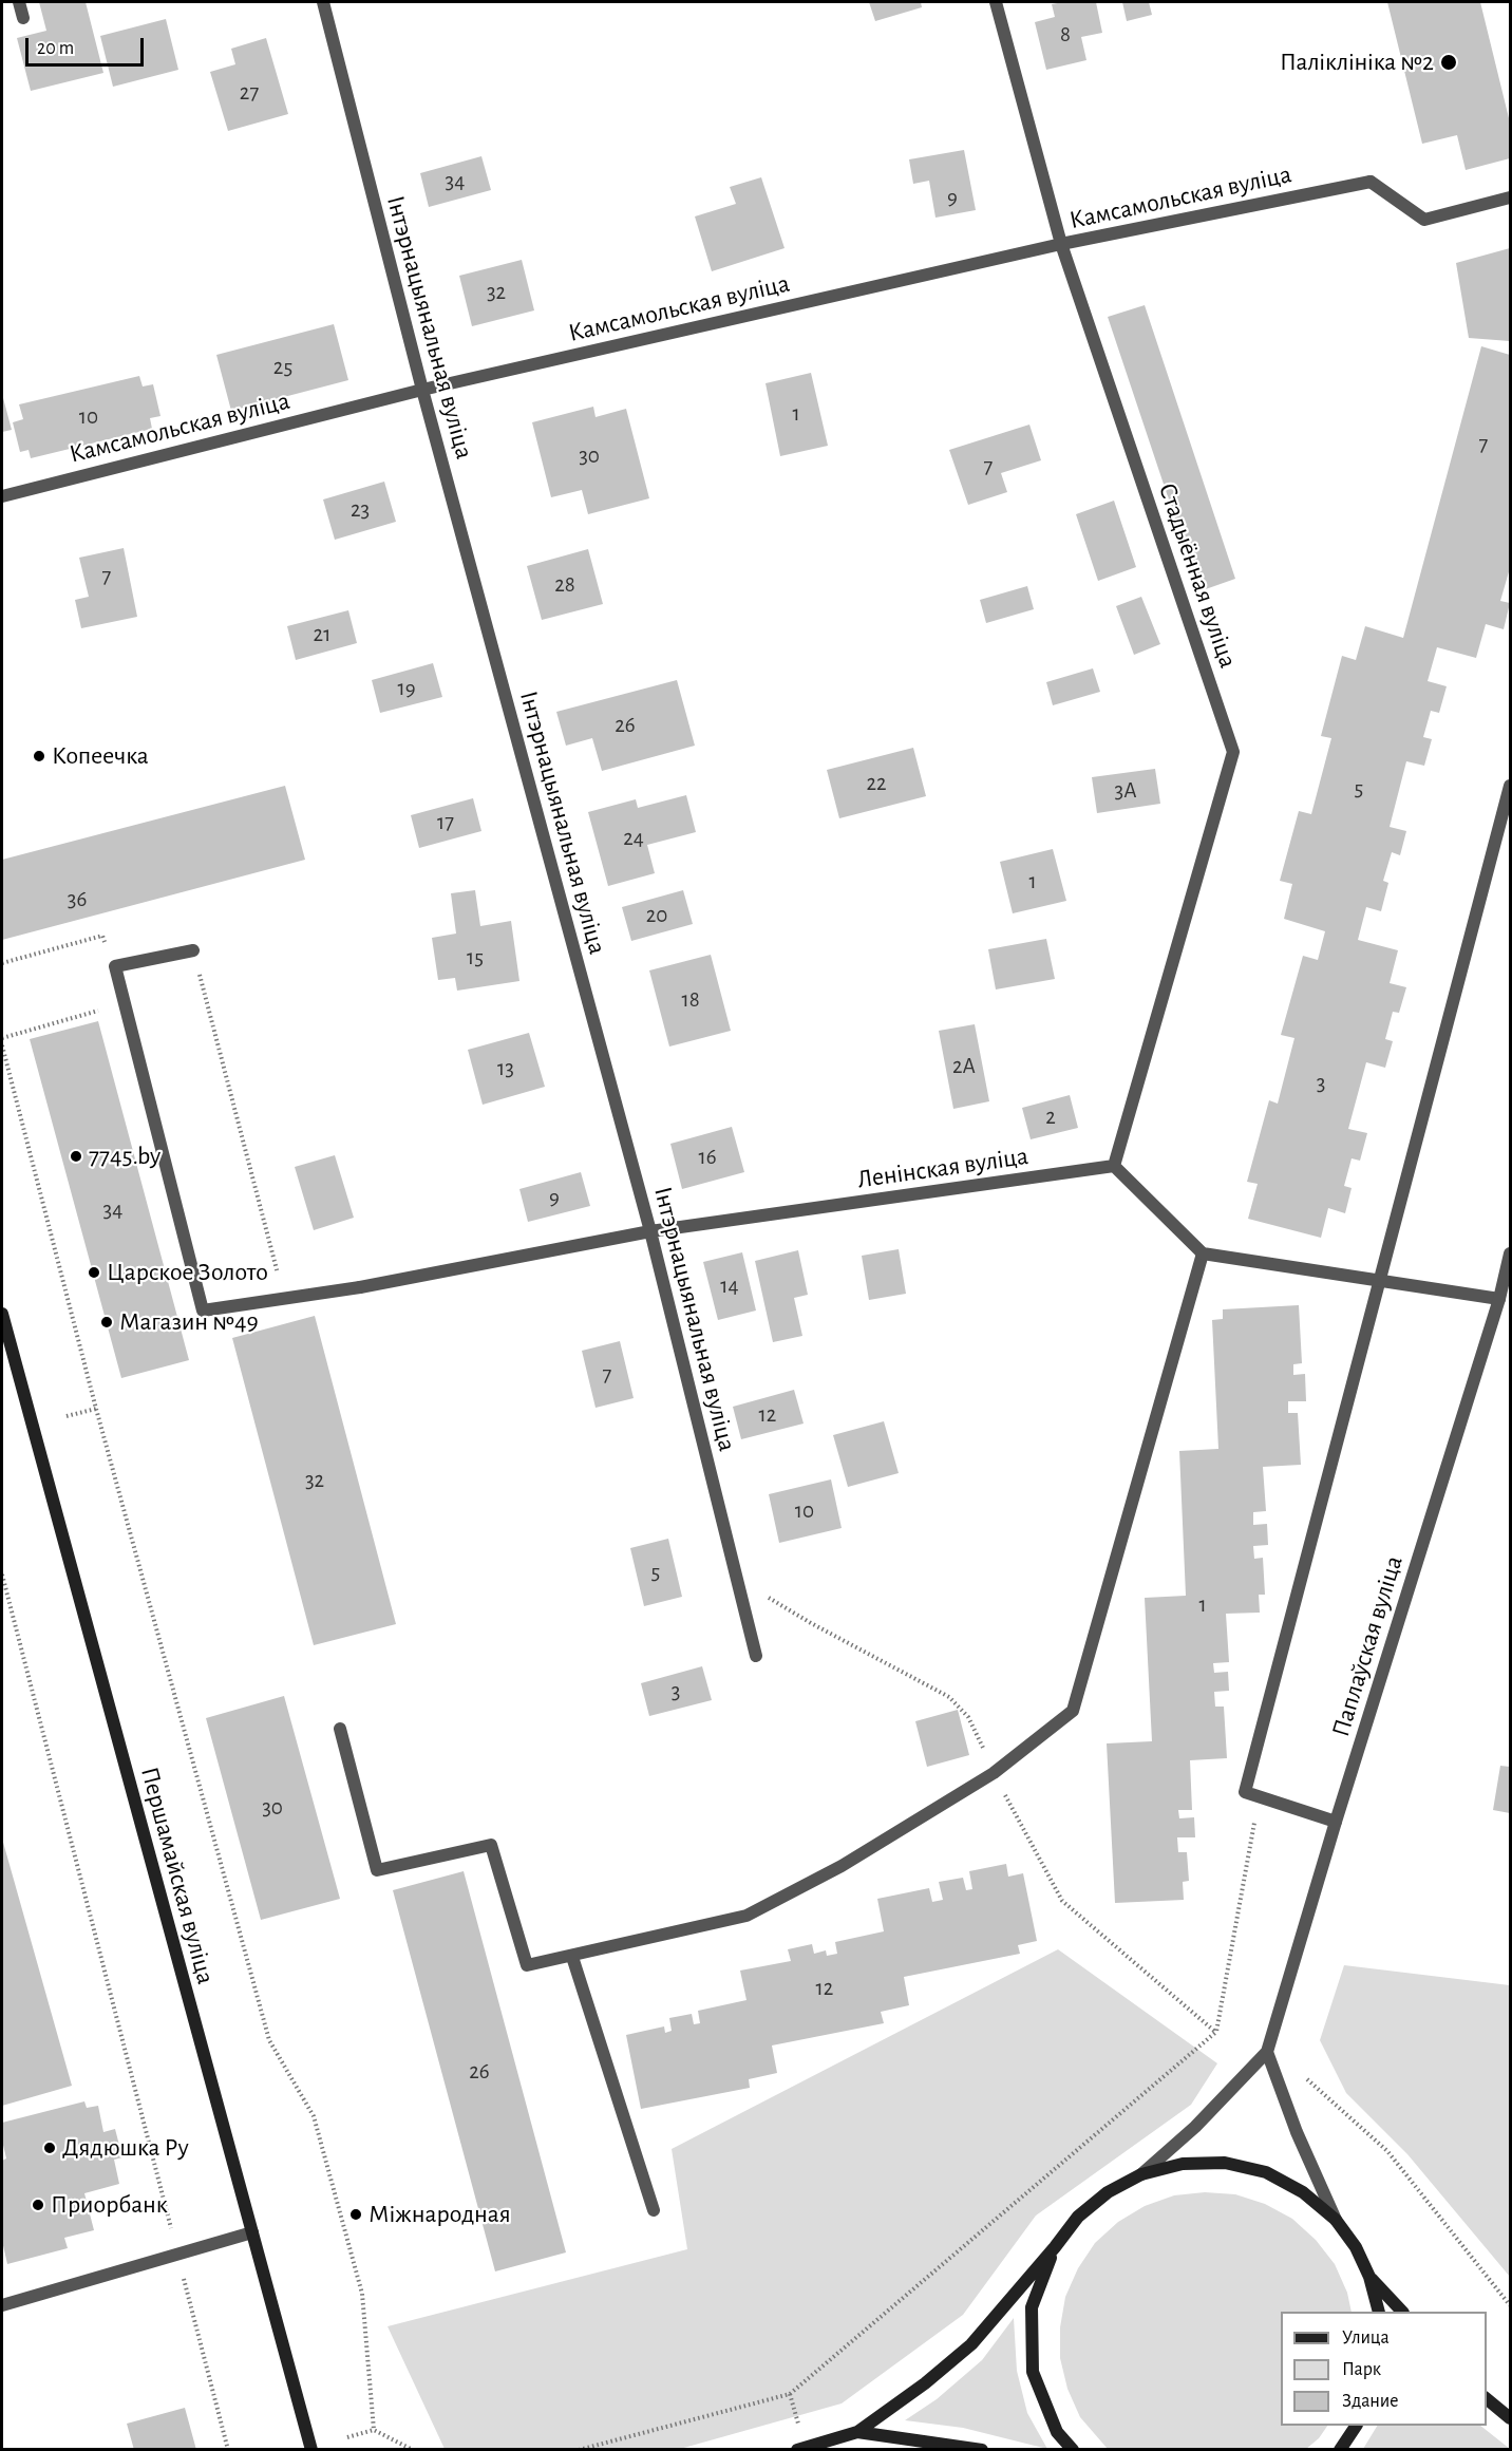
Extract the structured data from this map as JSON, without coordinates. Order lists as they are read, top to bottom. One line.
{"streets":{"main road":["Першамайская вуліца"],"street":["Камсамольская вуліца","Інтэрнацыянальная вуліца","Стадыённая вуліца","Ленінская вуліца","Паплаўская вуліца"]},"crossings":[["Камсамольская вуліца","Інтэрнацыянальная вуліца"],["Камсамольская вуліца","Стадыённая вуліца"],["Інтэрнацыянальная вуліца","Ленінская вуліца"],["Стадыённая вуліца","Ленінская вуліца"]],"places":["Паліклініка №2","Копеечка","7745.by","Царское Золото","Магазин №49","Дядюшка Ру","Приорбанк","Міжнародная"],"house_numbers":["8","27","34","9","32","25","1","10","7","30","7","23","7","28","21","19","26","22","5","3А","17","24","1","36","20","15","18","2А","13","3","2","16","9","34","14","7","12","32","10","5","1","3","30","12","26"],"legend":["Улица","Парк","Здание"],"scale_bar":"20 m"}
